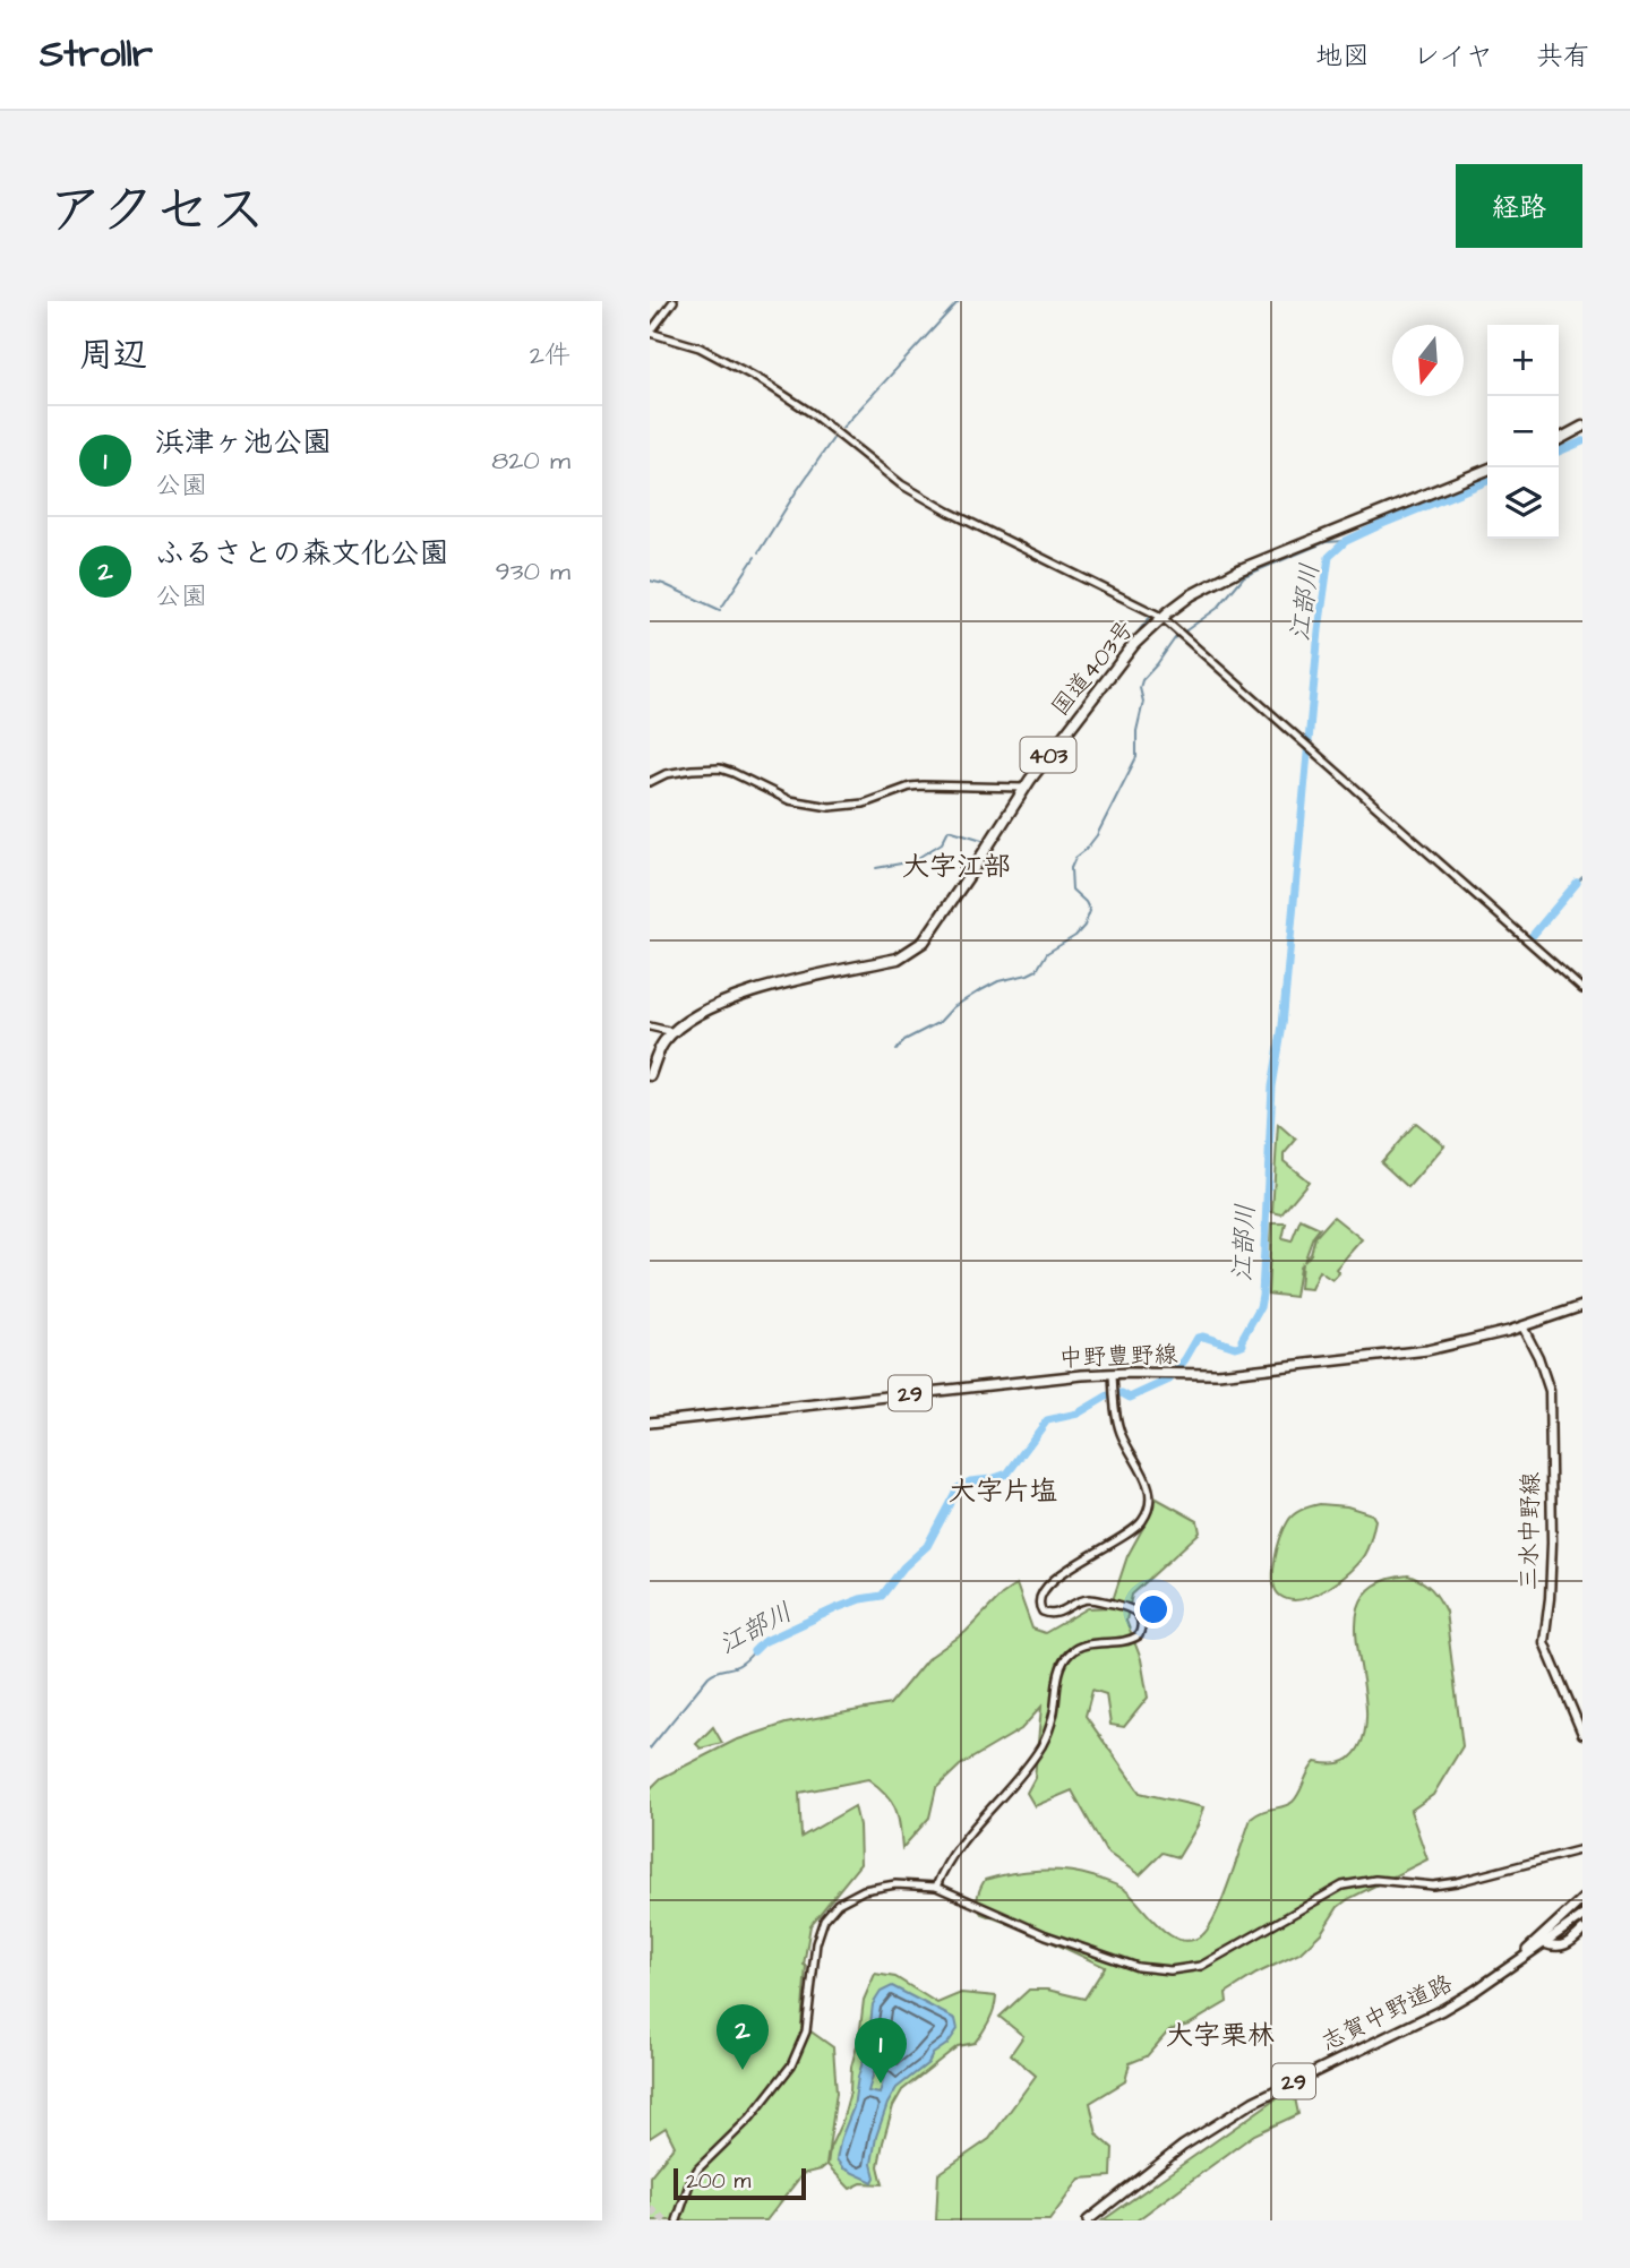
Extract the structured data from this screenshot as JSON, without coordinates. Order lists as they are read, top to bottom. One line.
{"streets":{"highway":["国道403号","403"],"main road":["中野豊野線","29","三水中野線","志賀中野道路"]},"crossings":[["中野豊野線","三水中野線"],["29","志賀中野道路"]],"districts":["大字江部","大字片塩","大字栗林"],"water":["江部川"],"scale_bar":"200 m","north":"bottom","page":{"header":"Strollr","nav":["地図","レイヤ","共有"],"title":"アクセス","buttons":"経路","heading":["周辺","2件"],"map_buttons":["+","−"],"list":[{"mark":"1","name":"浜津ヶ池公園","note":"公園","value":"820 m"},{"mark":"2","name":"ふるさとの森文化公園","note":"公園","value":"930 m"}],"pins":["2","1"],"scale":"200 m"}}
